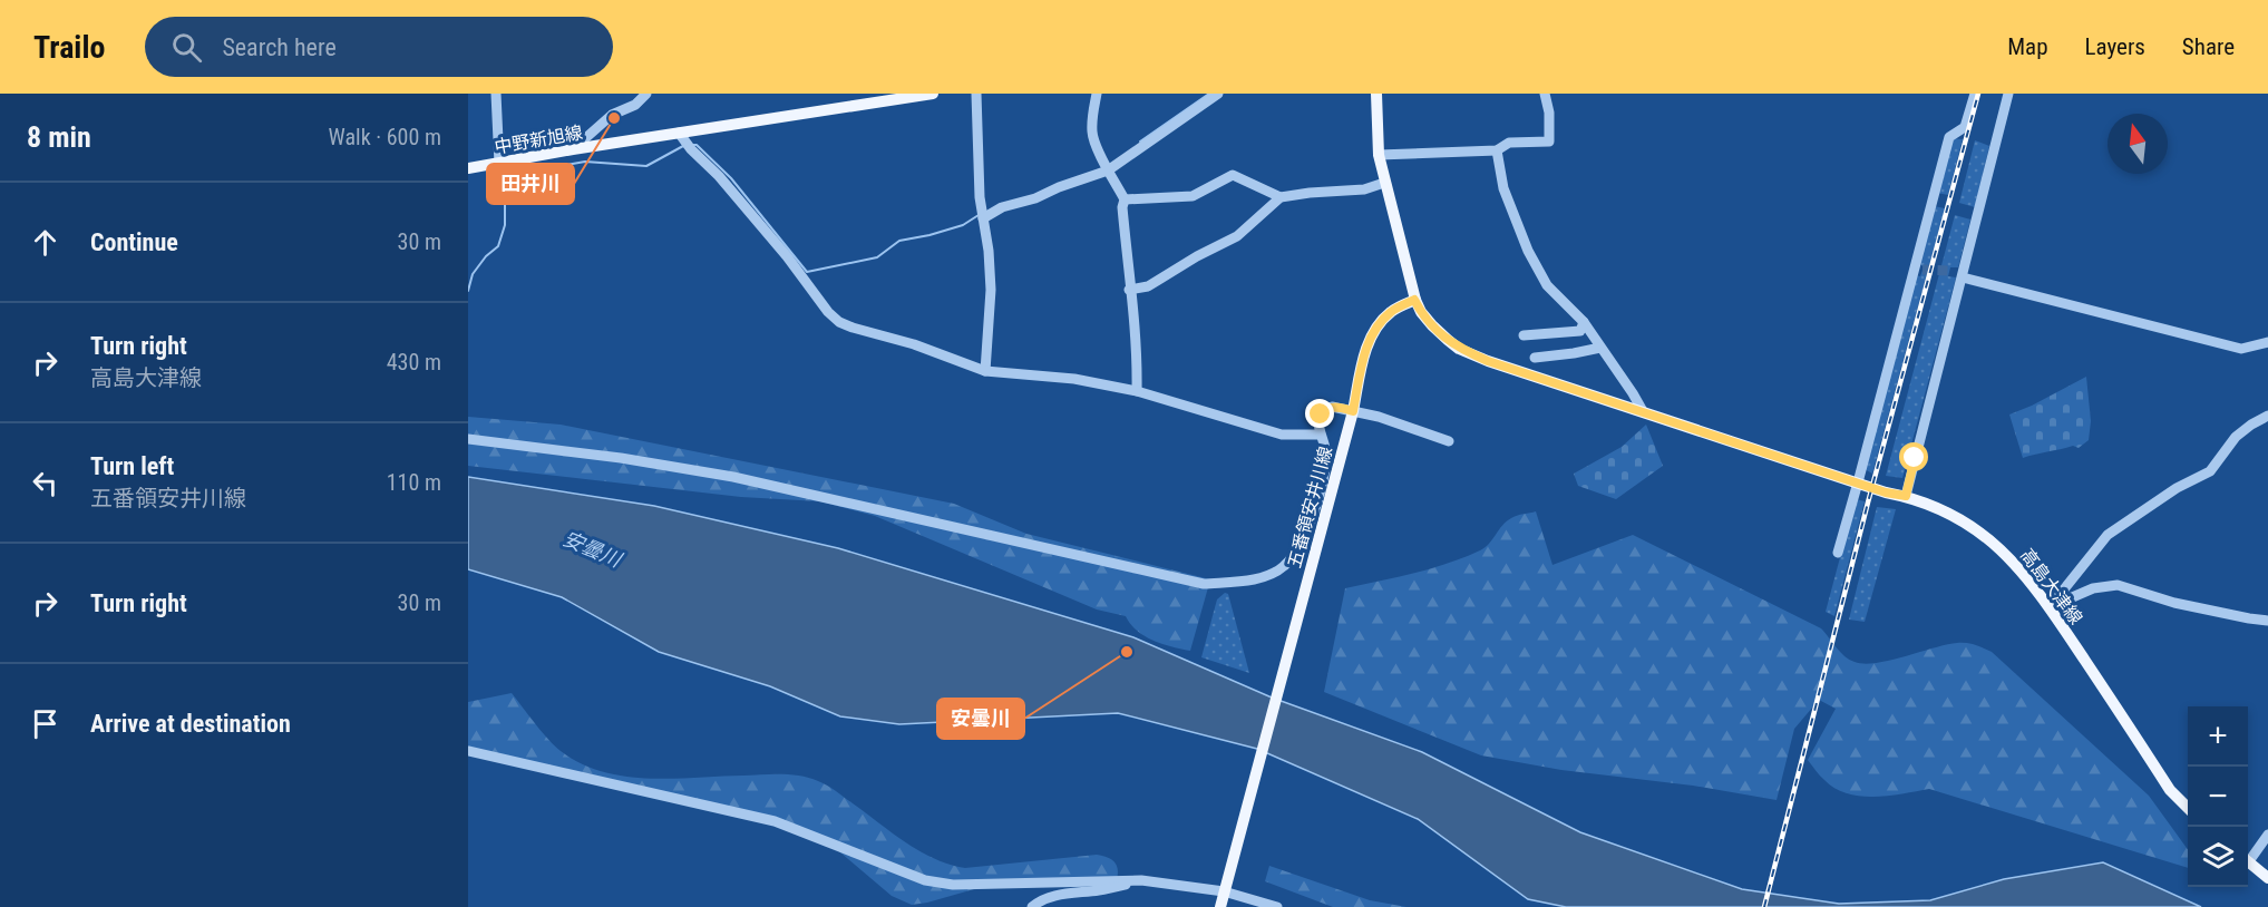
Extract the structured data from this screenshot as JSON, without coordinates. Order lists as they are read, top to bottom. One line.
{"streets":{"main road":["中野新旭線","五番領安井川線","高島大津線"]},"crossings":[["五番領安井川線","高島大津線"]],"water":["安曇川"],"places":["田井川","安曇川"],"north":"top","page":{"header":"Trailo","search":"Search here","nav":["Map","Layers","Share"],"heading":["8 min","Walk · 600 m"],"list":[["Continue","30 m"],["Turn right","高島大津線","430 m"],["Turn left","五番領安井川線","110 m"],["Turn right","30 m"],"Arrive at destination"],"map_buttons":["+","−"]}}
